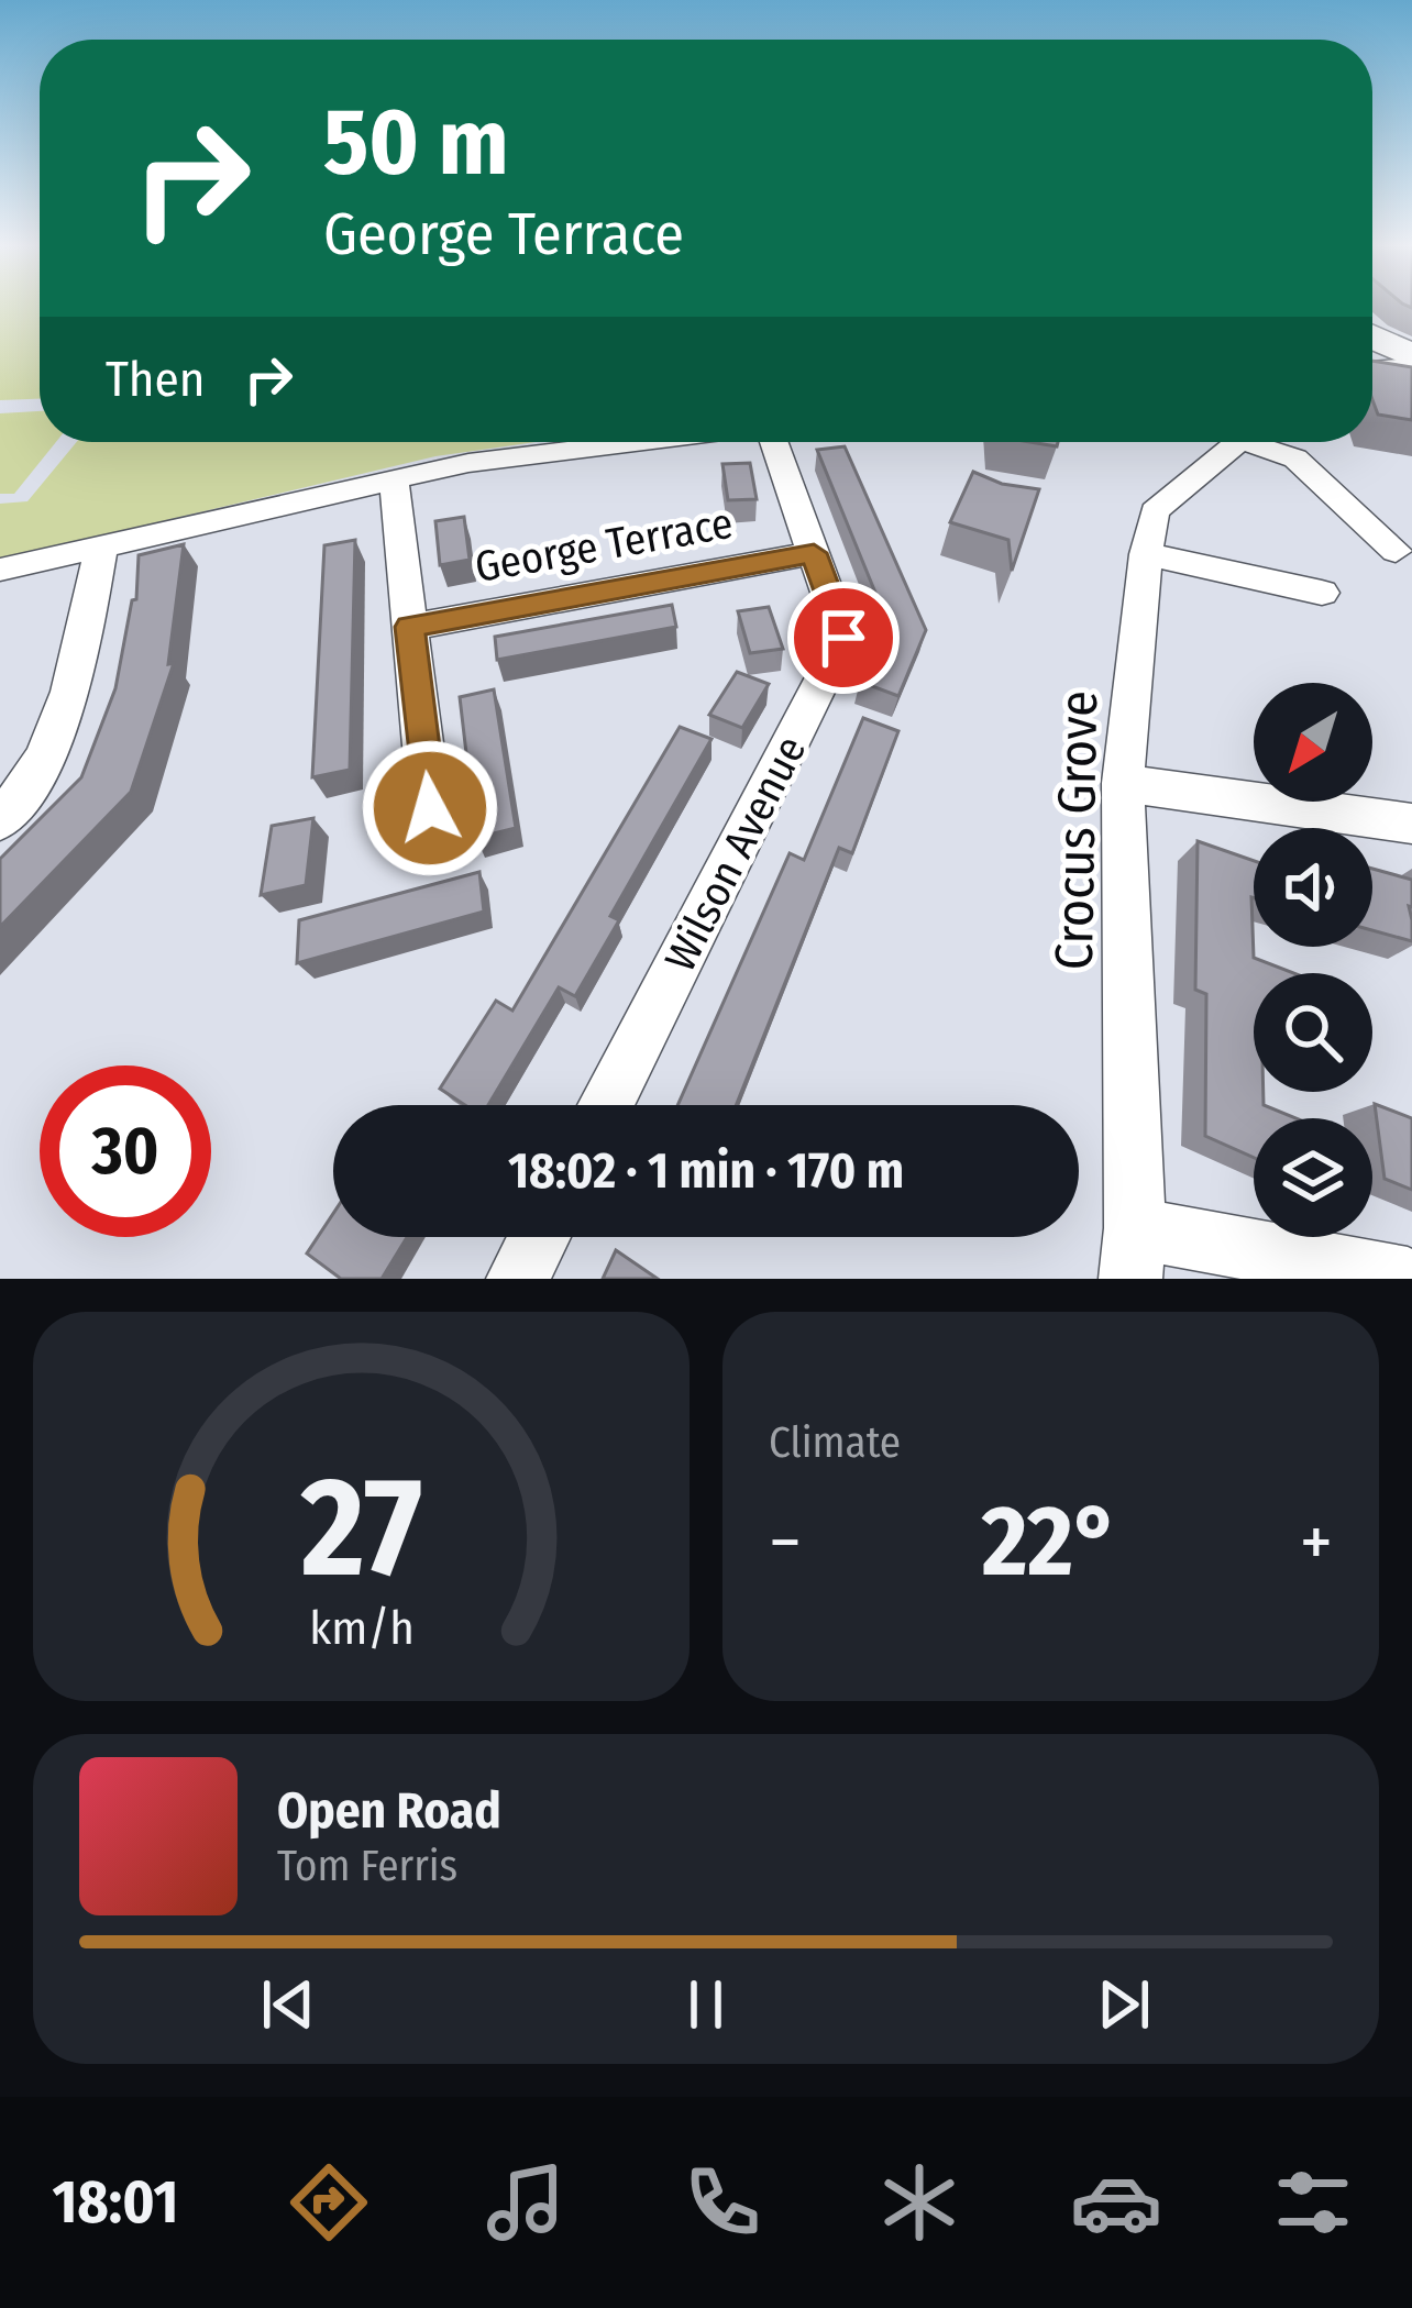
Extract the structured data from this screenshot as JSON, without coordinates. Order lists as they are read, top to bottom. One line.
{"streets":{"street":["George Terrace","Crocus Grove","Wilson Avenue"]},"crossings":[["George Terrace","Wilson Avenue"]],"north":"bottom left","page":{"turn":["50 m","George Terrace"],"then":"Then","limit":"30","trip":"18:02 · 1 min · 170 m","tile":"Climate","heat":["−","22°","+"],"song":["Open Road","Tom Ferris"],"tabs":"18:01","gauge":["27","km/h"]}}
